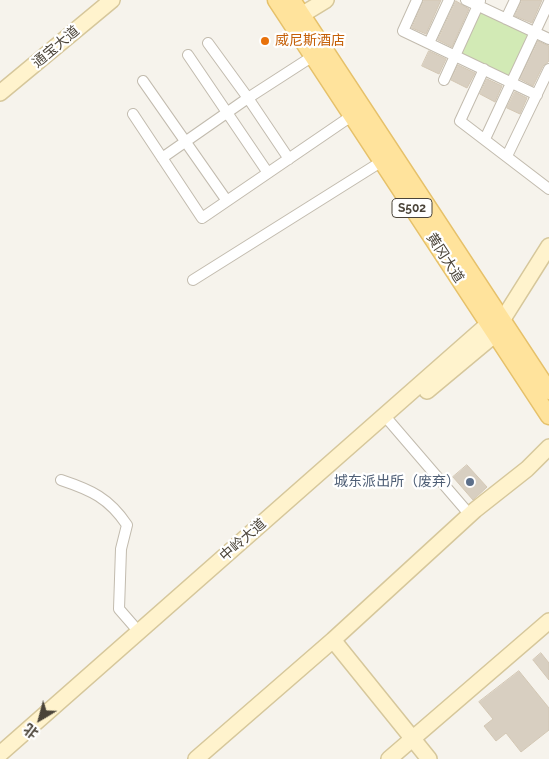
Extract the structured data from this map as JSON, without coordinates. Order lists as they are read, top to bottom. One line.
{"streets":{"main road":["通宝大道","S502","黄冈大道","中岭大道"]},"places":["威尼斯酒店","城东派出所（废弃）"],"north":"bottom left"}
